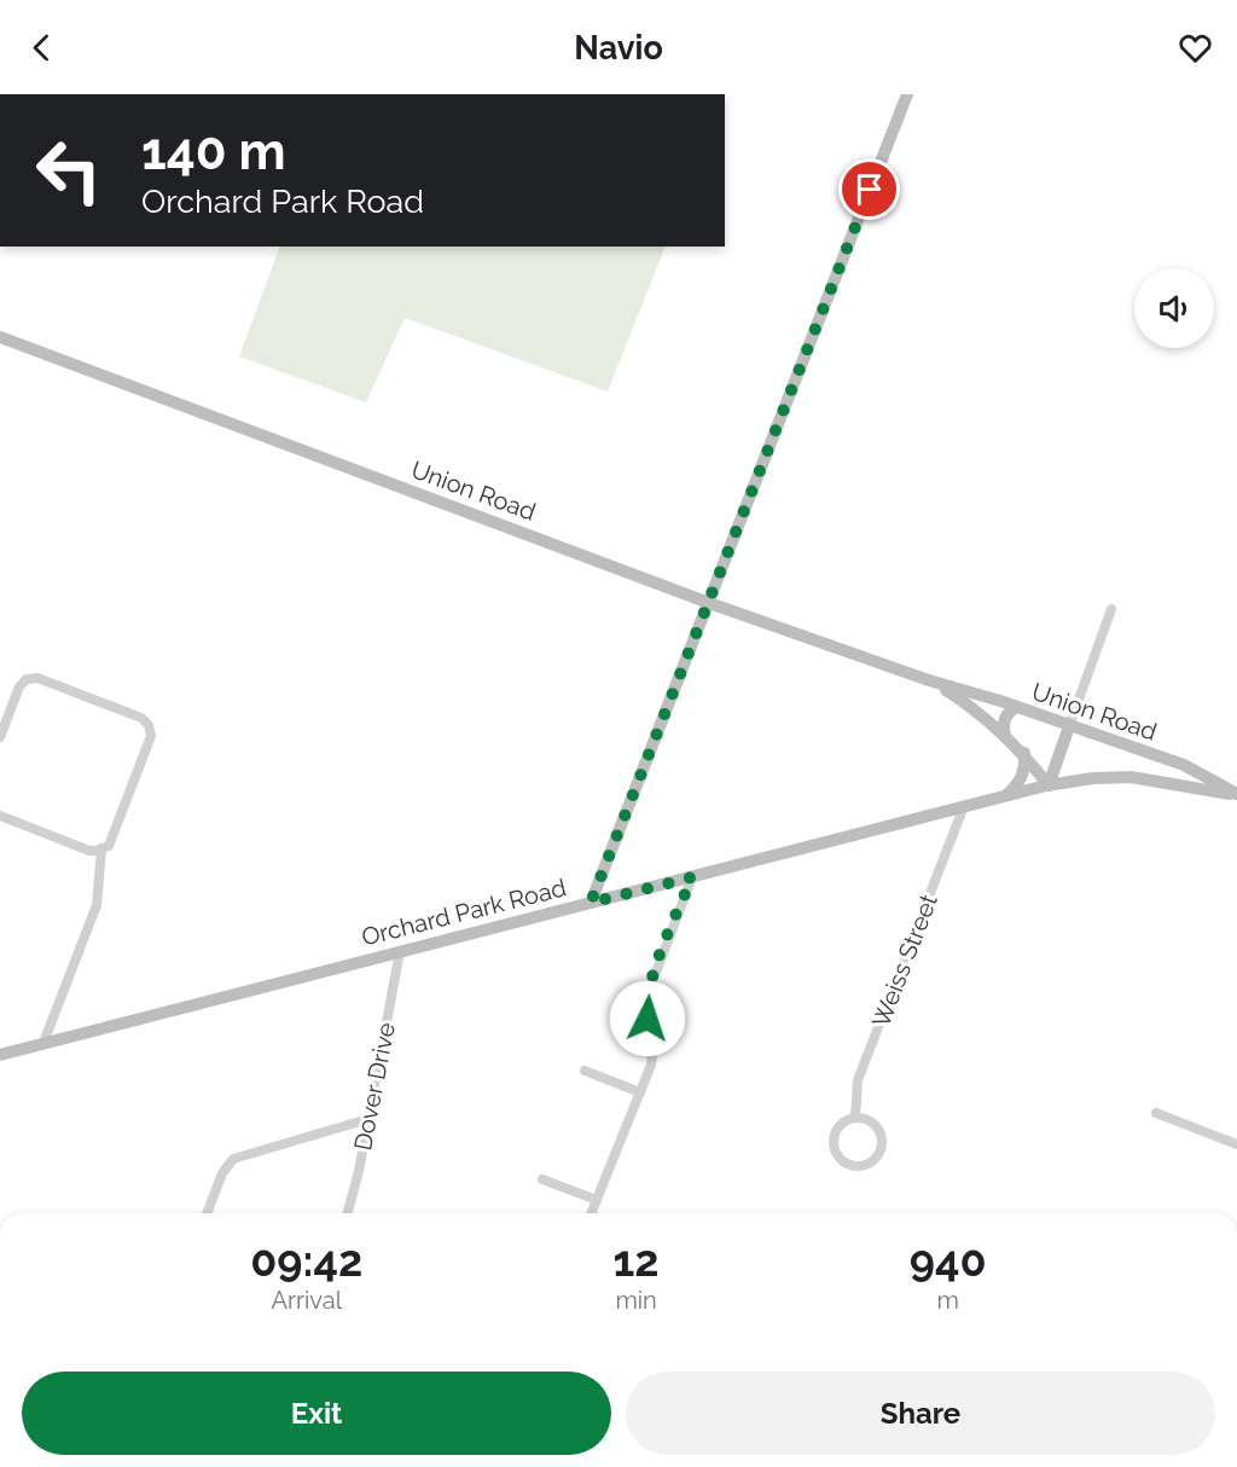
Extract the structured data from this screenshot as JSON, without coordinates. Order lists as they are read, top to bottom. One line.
{"streets":{"main road":["Union Road","Orchard Park Road"],"street":["Weiss Street","Dover Drive"]},"crossings":[["Union Road","Orchard Park Road"],["Orchard Park Road","Weiss Street"],["Orchard Park Road","Dover Drive"]],"page":{"header":"Navio","turn":["140 m","Orchard Park Road"],"eta":["09:42","Arrival","12","min","940","m"],"buttons":["Exit","Share"]}}
